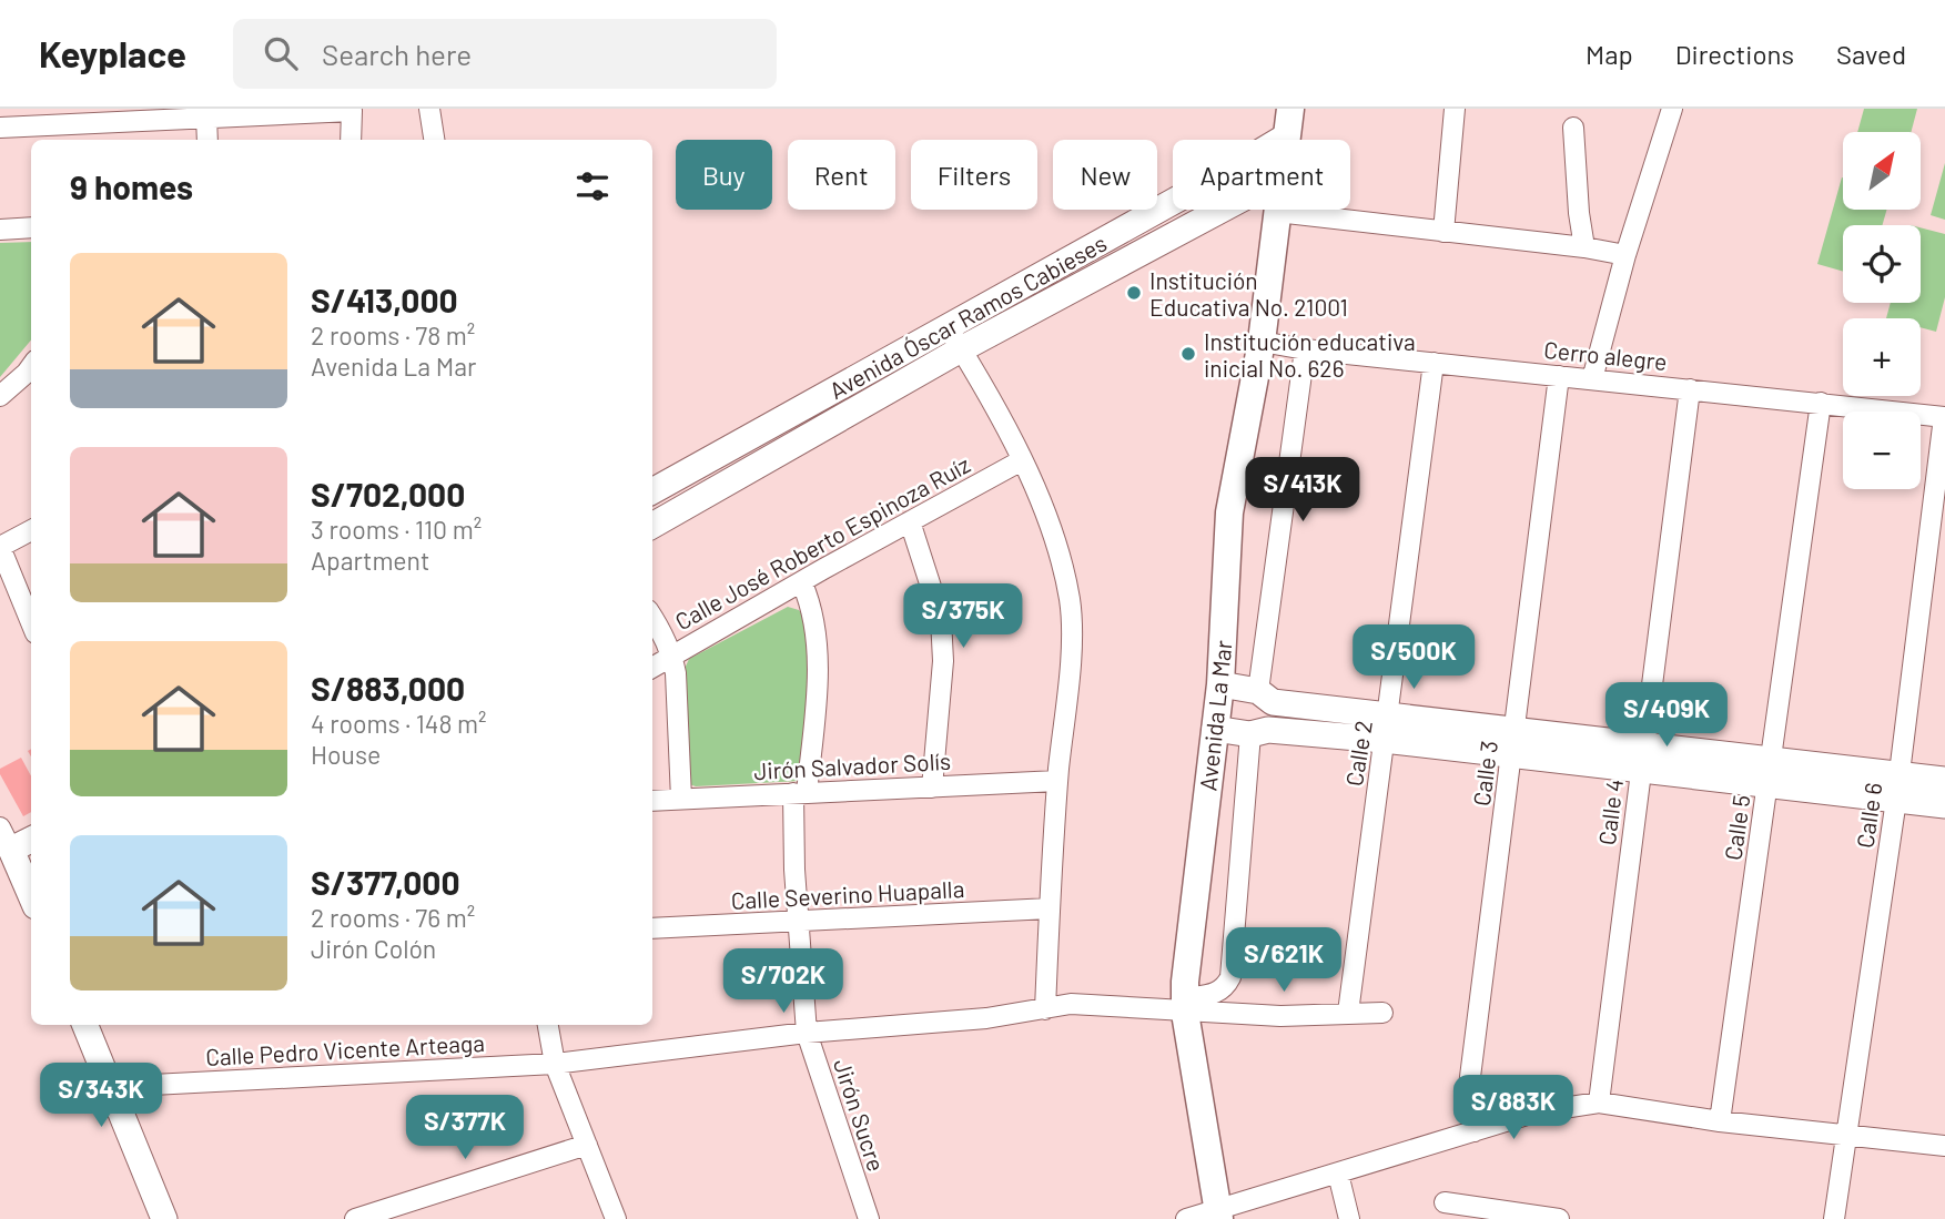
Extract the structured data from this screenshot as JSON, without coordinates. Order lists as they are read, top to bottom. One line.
{"streets":{"main road":["Avenida La Mar"],"street":["Avenida Óscar Ramos Cabieses","Cerro alegre","Calle José Roberto Espinoza Ruíz","Calle 2","Jirón Salvador Solís","Calle 3","Calle 4","Calle 6","Calle 5","Calle Severino Huapalla","Calle Pedro Vicente Arteaga","Jirón Sucre"]},"crossings":[["Avenida Óscar Ramos Cabieses","Avenida La Mar"],["Cerro alegre","Avenida La Mar"],["Cerro alegre","Calle 2"],["Cerro alegre","Calle 3"],["Cerro alegre","Calle 4"],["Cerro alegre","Calle 6"],["Cerro alegre","Calle 5"],["Calle José Roberto Espinoza Ruíz","Jirón Sucre"],["Avenida La Mar","Calle Pedro Vicente Arteaga"],["Calle 2","Calle Pedro Vicente Arteaga"],["Jirón Salvador Solís","Jirón Sucre"],["Calle Severino Huapalla","Jirón Sucre"],["Calle Pedro Vicente Arteaga","Jirón Sucre"]],"places":["Institución Educativa No. 21001","Institución educativa inicial No. 626"],"north":"top right","page":{"header":"Keyplace","search":"Search here","nav":["Map","Directions","Saved"],"map_buttons":["+","−"],"chip":["Buy","Rent","Filters","New","Apartment"],"heading":"9 homes","list":[{"name":"S/413,000","note":"2 rooms · 78 m² · Avenida La Mar"},{"name":"S/702,000","note":"3 rooms · 110 m² · Apartment"},{"name":"S/883,000","note":"4 rooms · 148 m² · House"},{"name":"S/377,000","note":"2 rooms · 76 m² · Jirón Colón"}],"price":["S/413K","S/375K","S/500K","S/409K","S/621K","S/702K","S/343K","S/883K","S/377K"]}}
